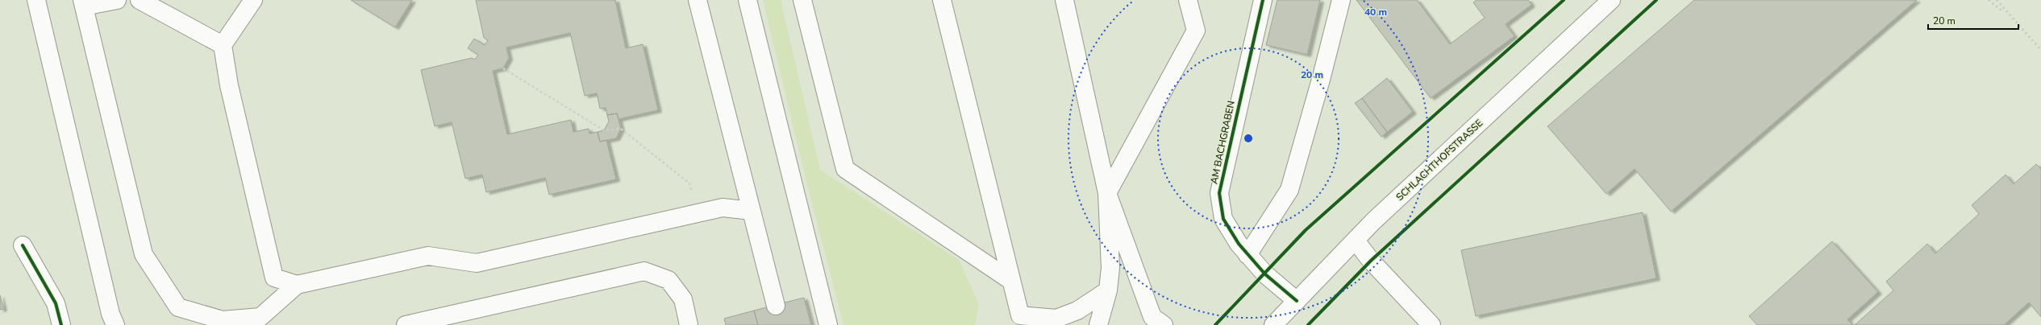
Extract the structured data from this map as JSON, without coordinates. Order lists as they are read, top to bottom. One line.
{"streets":{"main road":["AM BACHGRABEN","SCHLACHTHOFSTRASSE"]},"crossings":[["AM BACHGRABEN","SCHLACHTHOFSTRASSE"]],"scale_bar":"20 m","rings":["40 m","20 m"]}
